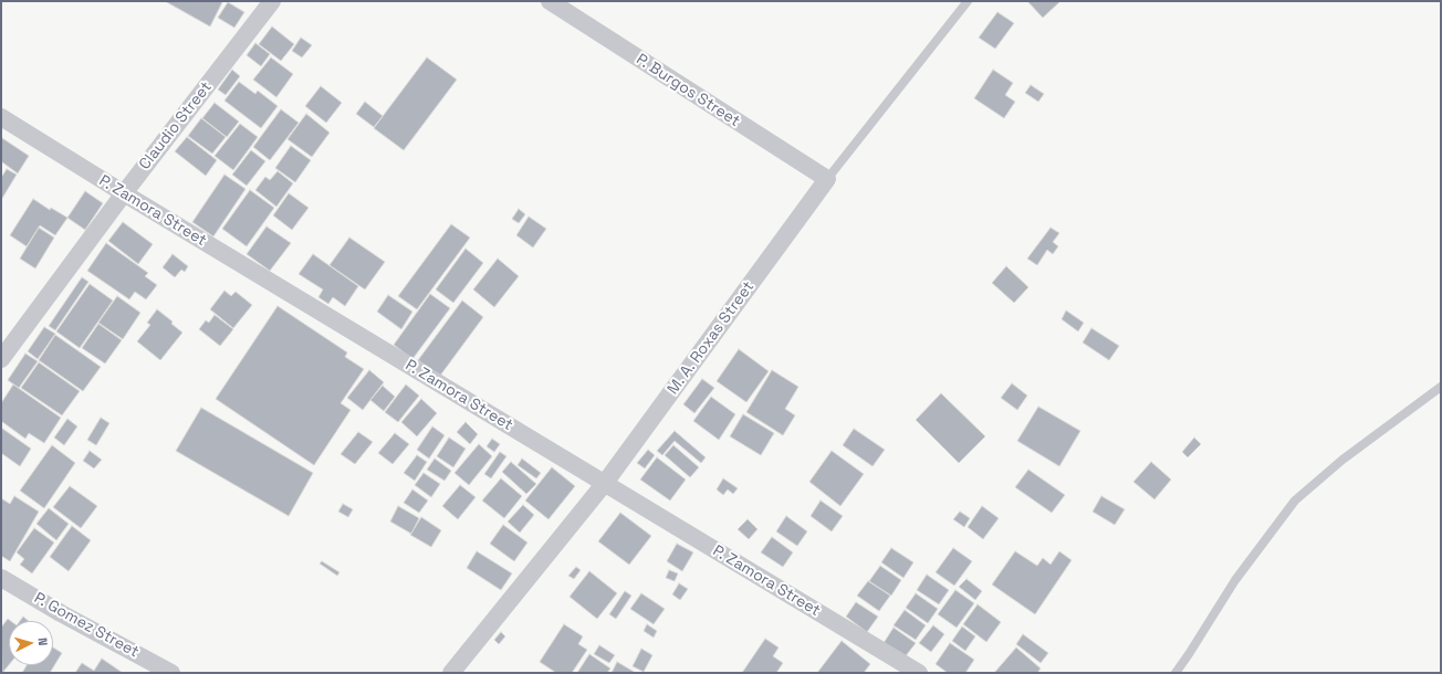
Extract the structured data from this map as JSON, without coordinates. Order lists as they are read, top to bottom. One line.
{"streets":{"street":["P. Burgos Street","Claudio Street","P. Zamora Street","M. A. Roxas Street","P. Gomez Street"]},"crossings":[["P. Burgos Street","M. A. Roxas Street"],["Claudio Street","P. Zamora Street"],["P. Zamora Street","M. A. Roxas Street"]],"north":"right"}
